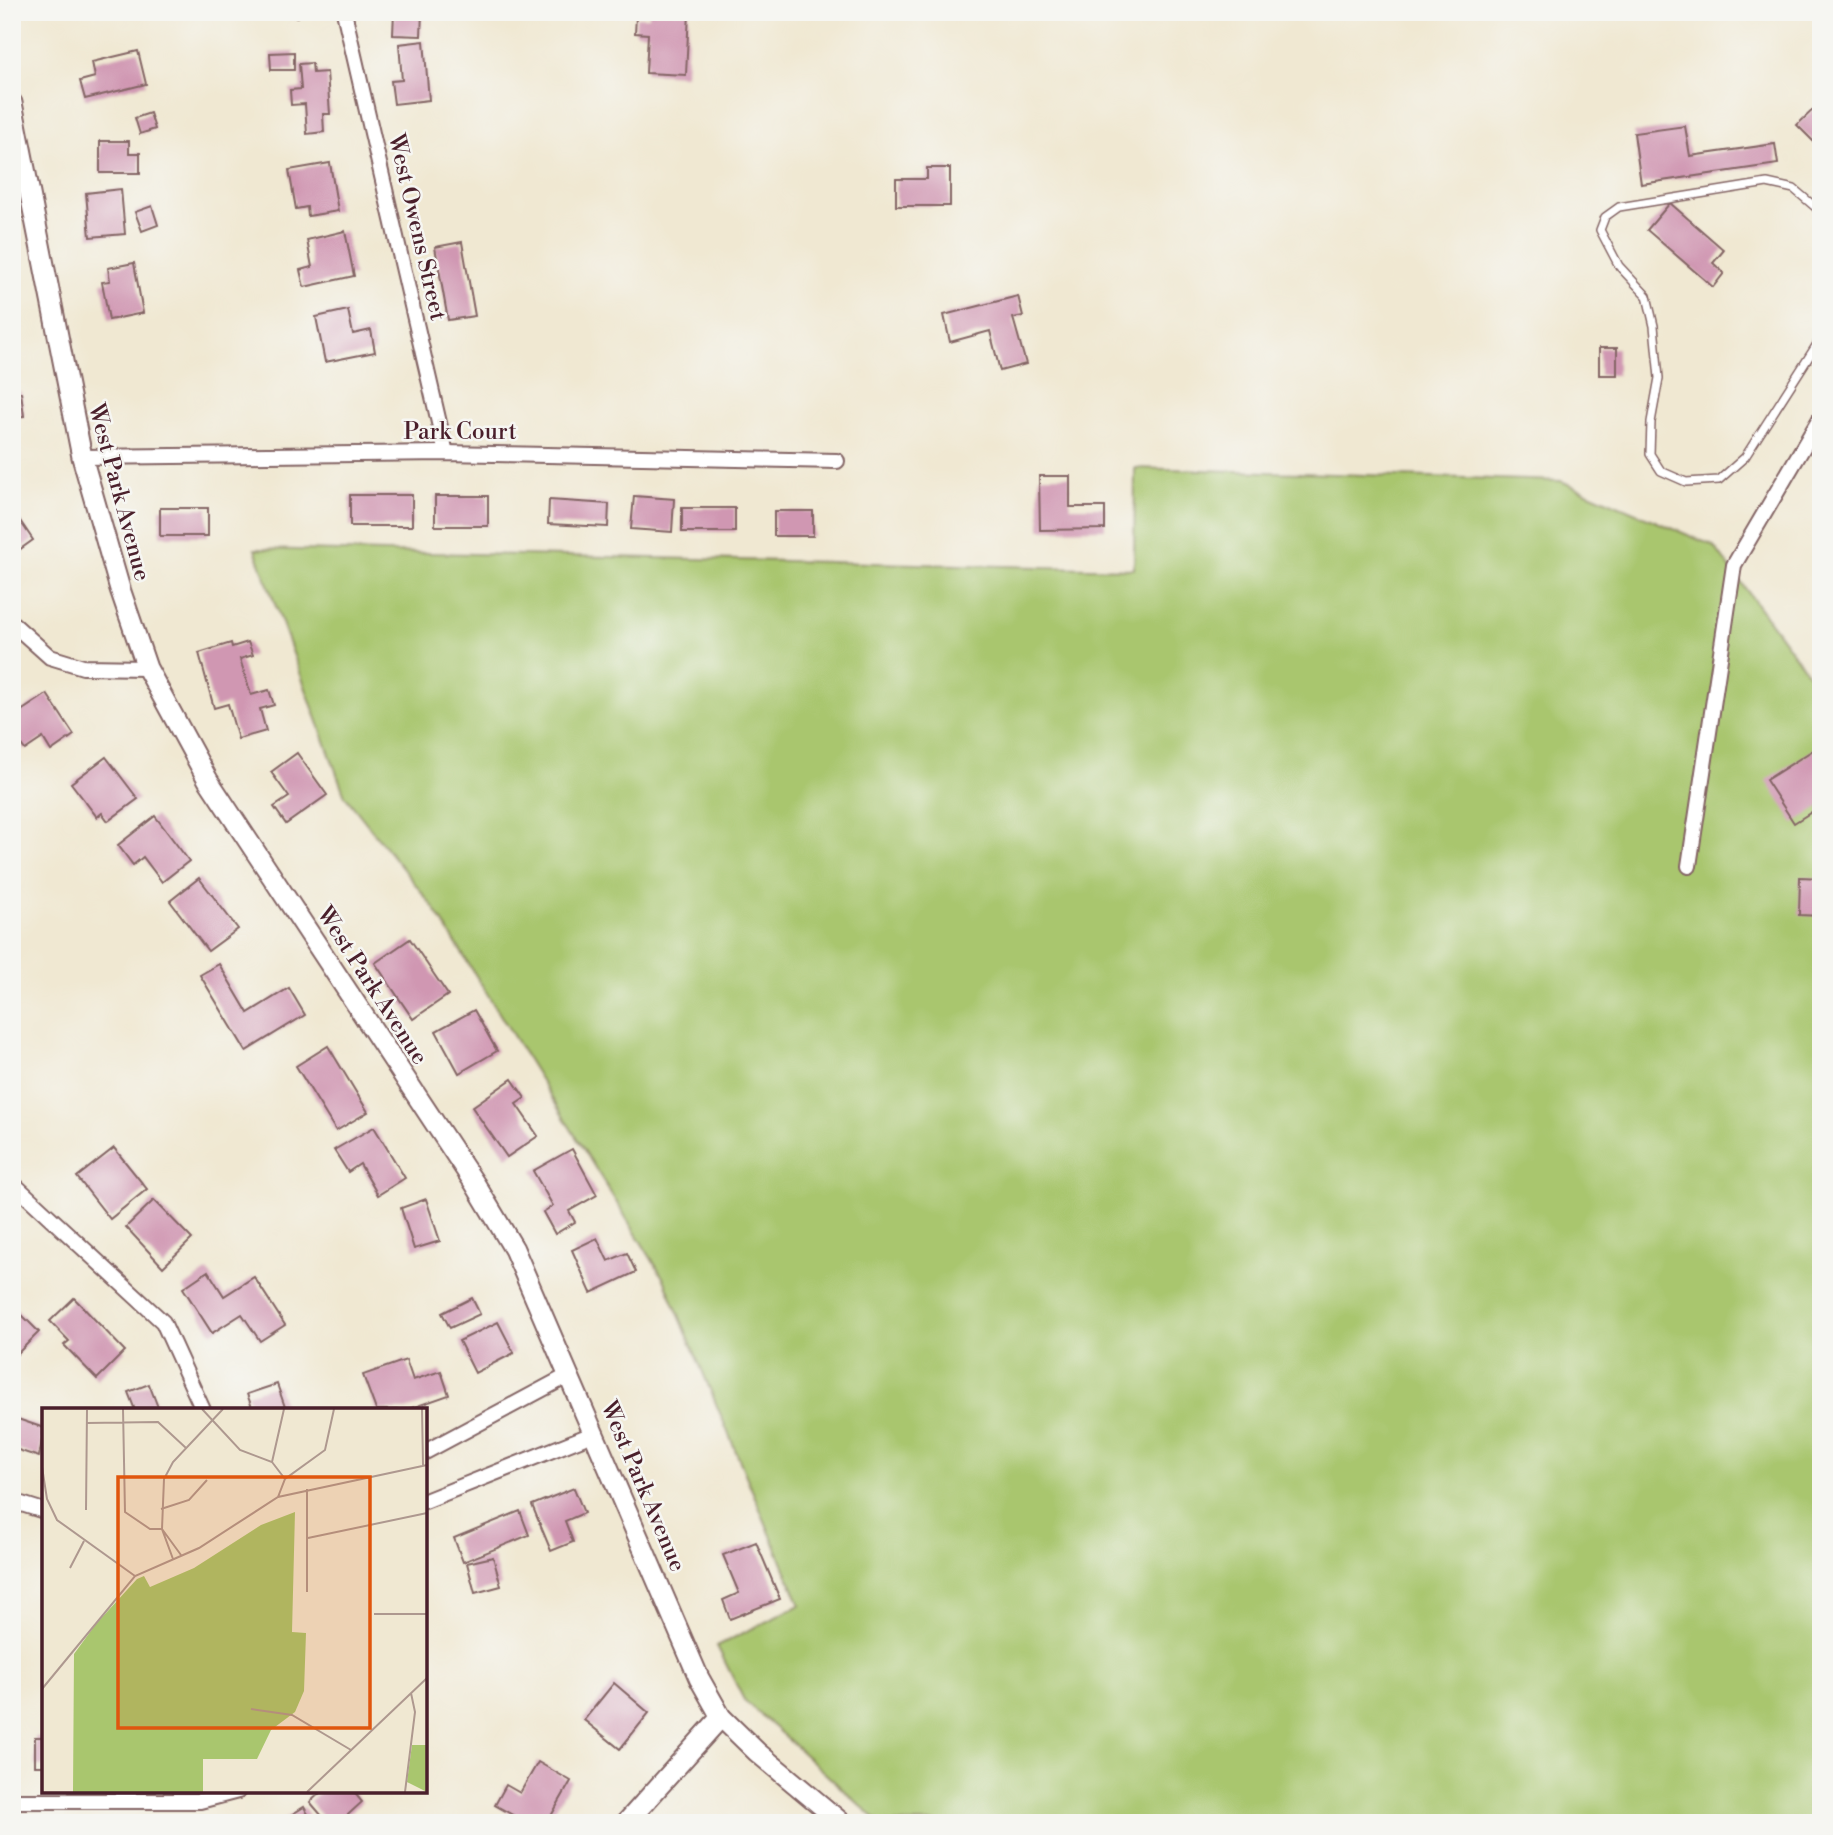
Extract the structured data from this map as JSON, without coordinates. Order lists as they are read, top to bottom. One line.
{"streets":{"street":["West Owens Street","Park Court","West Park Avenue"]},"crossings":[["West Owens Street","Park Court"],["Park Court","West Park Avenue"]]}
